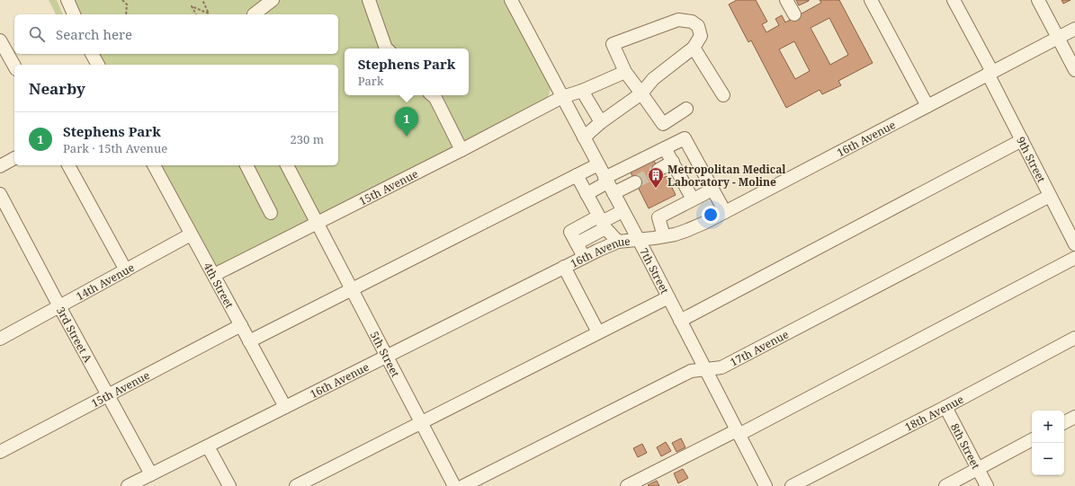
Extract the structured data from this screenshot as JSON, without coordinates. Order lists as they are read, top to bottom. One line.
{"streets":{"street":["16th Avenue","9th Street","15th Avenue","7th Street","14th Avenue","4th Street","3rd Street A","17th Avenue","5th Street","18th Avenue","8th Street"]},"crossings":[["16th Avenue","9th Street"],["16th Avenue","7th Street"],["16th Avenue","4th Street"],["16th Avenue","3rd Street A"],["16th Avenue","5th Street"],["9th Street","17th Avenue"],["15th Avenue","7th Street"],["15th Avenue","4th Street"],["15th Avenue","3rd Street A"],["15th Avenue","5th Street"],["7th Street","17th Avenue"],["14th Avenue","4th Street"],["14th Avenue","3rd Street A"],["18th Avenue","8th Street"]],"places":{"building":["Metropolitan Medical Laboratory - Moline"]},"page":{"search":"Search here","popup":["Stephens Park","Park"],"heading":"Nearby","pins":"1","list":[{"mark":"1","name":"Stephens Park","note":"Park · 15th Avenue","value":"230 m"}],"map_buttons":["+","−"]}}
